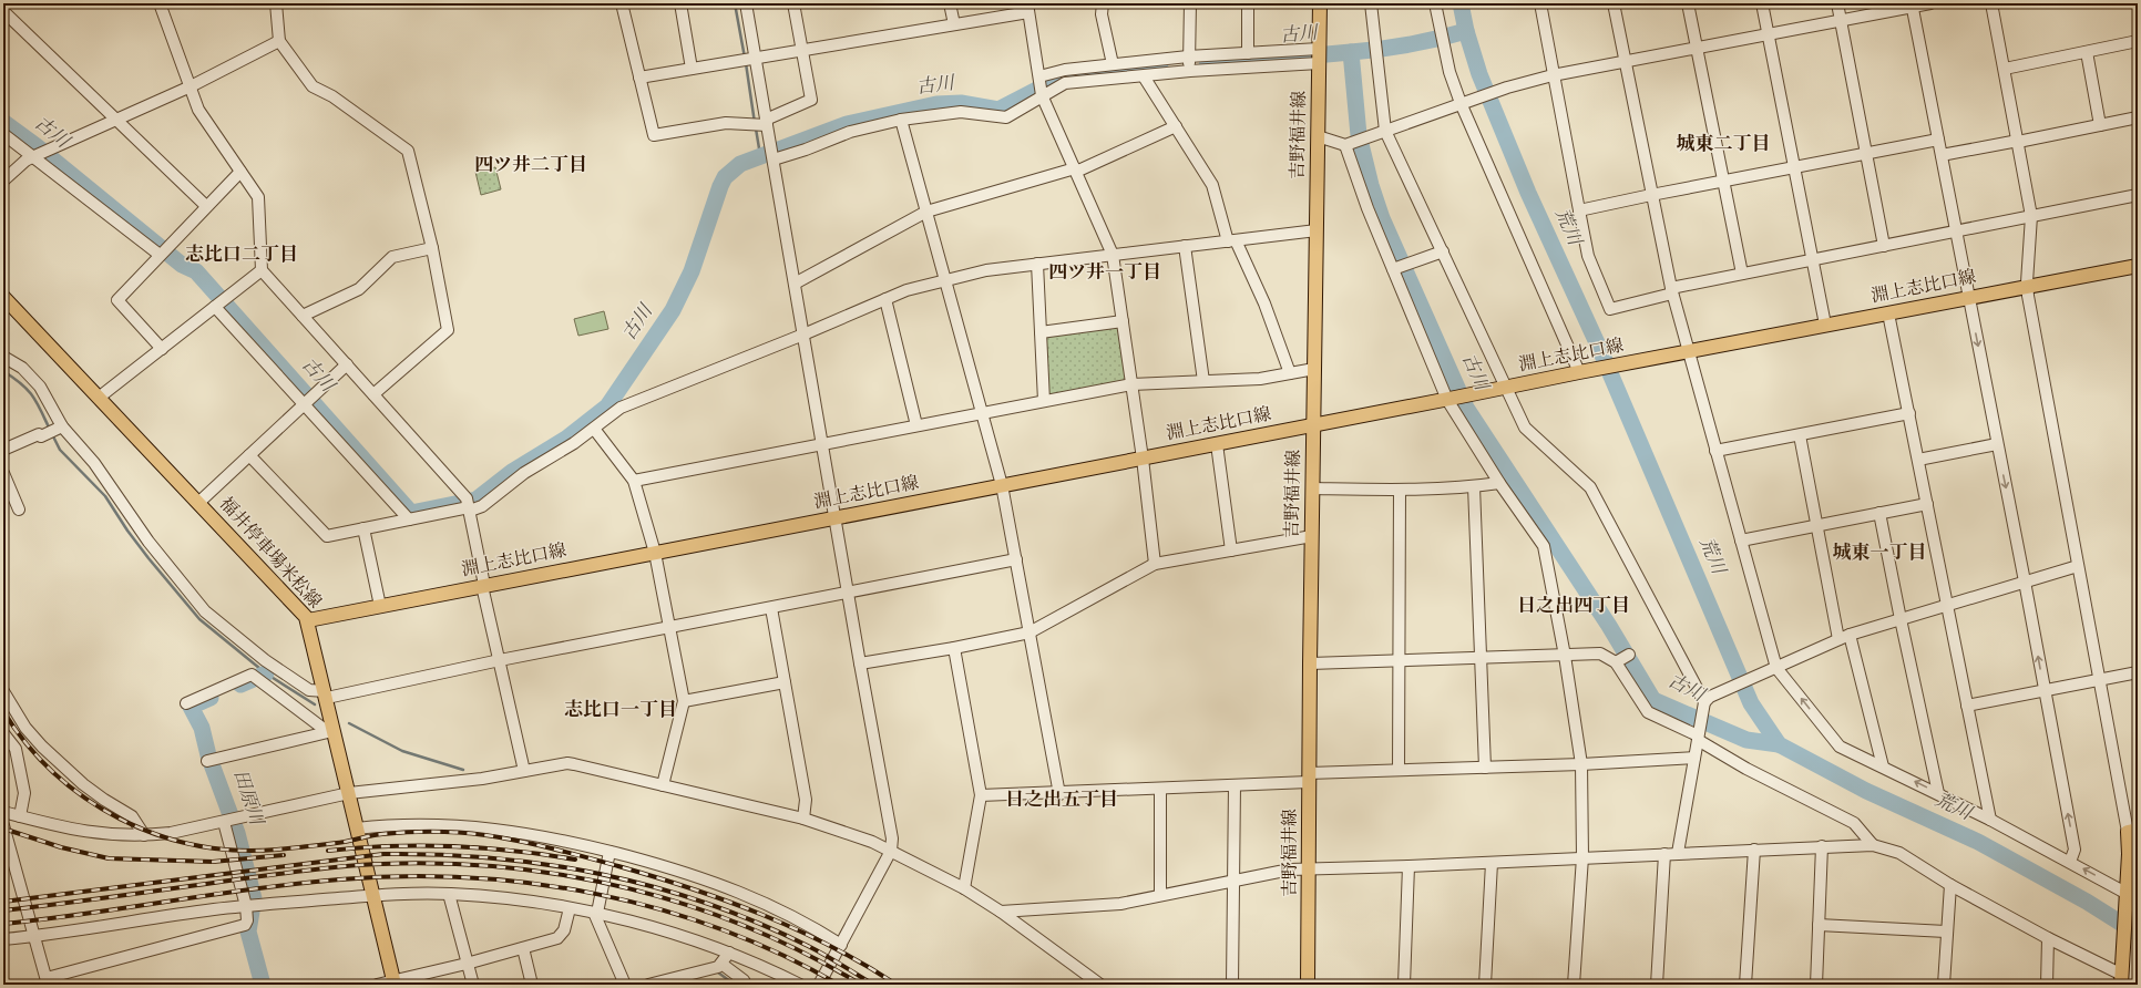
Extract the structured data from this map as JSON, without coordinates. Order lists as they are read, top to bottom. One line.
{"streets":{"main road":["吉野福井線","淵上志比口線","福井停車場米松線"]},"crossings":[["吉野福井線","淵上志比口線"],["淵上志比口線","福井停車場米松線"]],"districts":["城東二丁目","四ツ井二丁目","志比口二丁目","四ツ井一丁目","城東一丁目","日之出四丁目","志比口一丁目","日之出五丁目"],"water":["古川","荒川","田原川"]}
